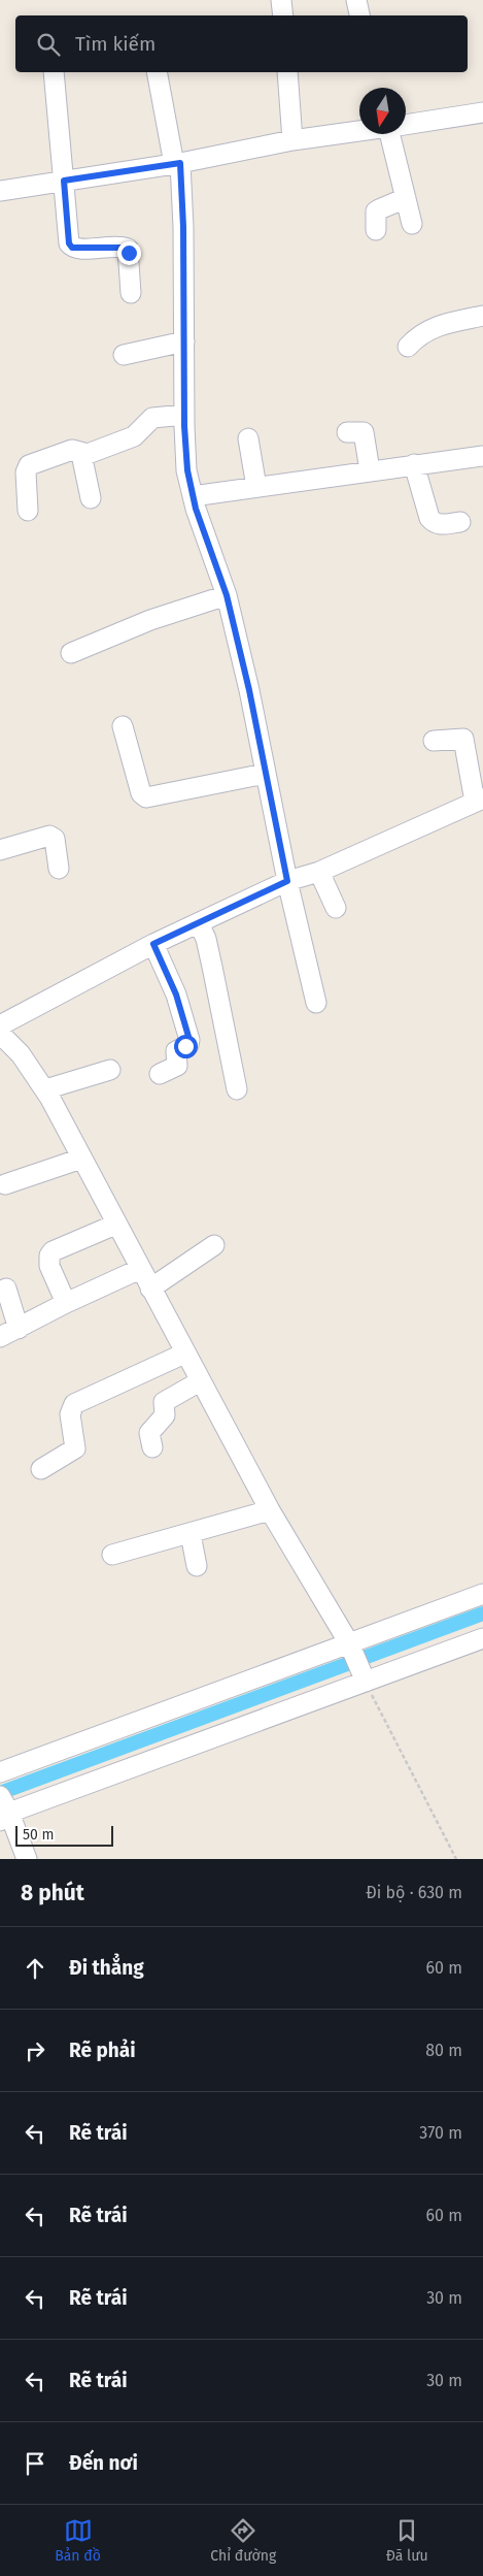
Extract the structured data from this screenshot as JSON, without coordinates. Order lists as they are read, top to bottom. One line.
{"scale_bar":"50 m","north":"bottom","page":{"search":"Tìm kiếm","scale":"50 m","heading":["8 phút","Đi bộ · 630 m"],"list":[["Đi thẳng","60 m"],["Rẽ phải","80 m"],["Rẽ trái","370 m"],["Rẽ trái","60 m"],["Rẽ trái","30 m"],["Rẽ trái","30 m"],"Đến nơi"],"nav":["Bản đồ","Chỉ đường","Đã lưu"]}}
